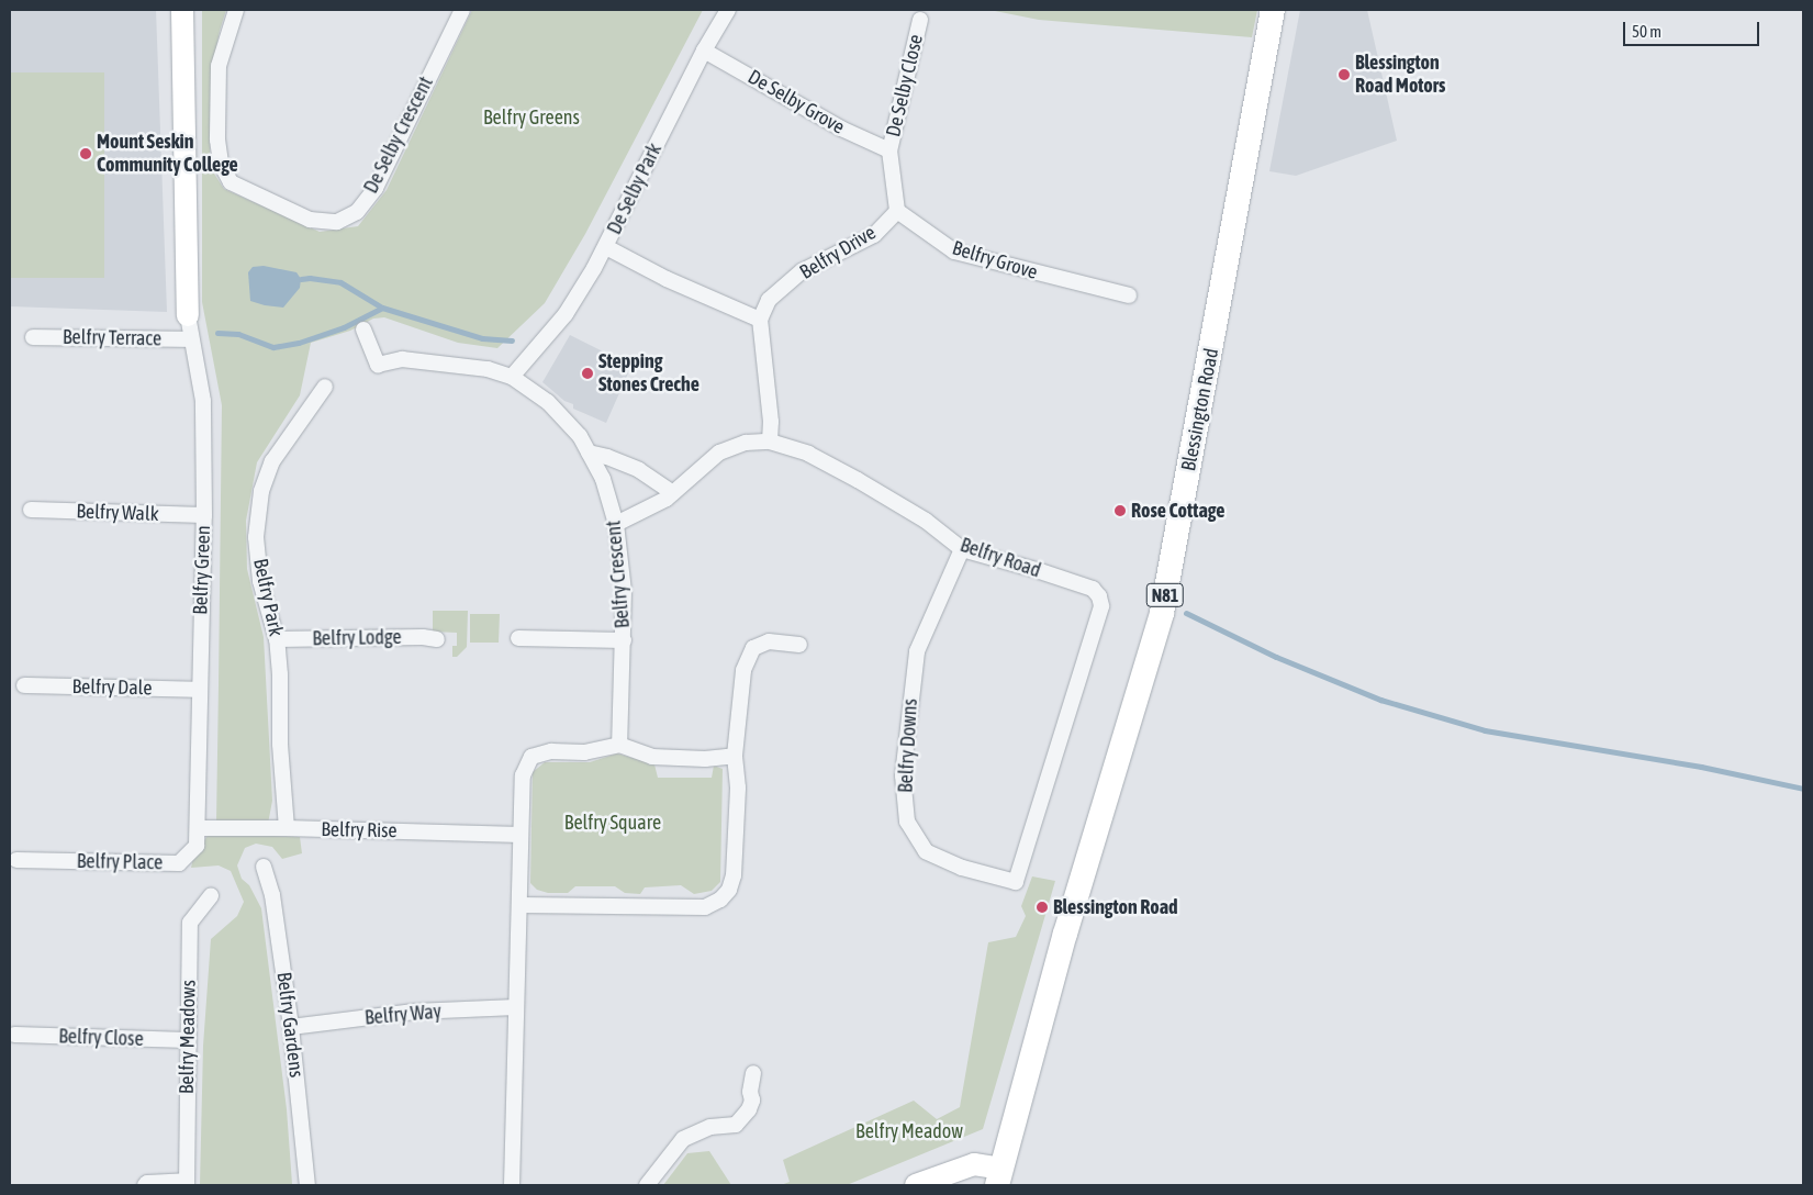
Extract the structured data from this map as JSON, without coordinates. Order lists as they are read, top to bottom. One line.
{"streets":{"main road":["Blessington Road","N81"],"street":["De Selby Close","De Selby Grove","De Selby Crescent","De Selby Park","Belfry Drive","Belfry Grove","Belfry Terrace","Belfry Walk","Belfry Road","Belfry Green","Belfry Crescent","Belfry Park","Belfry Lodge","Belfry Dale","Belfry Downs","Belfry Rise","Belfry Place","Belfry Way","Belfry Gardens","Belfry Meadows","Belfry Close"]},"crossings":[["De Selby Close","De Selby Grove"],["De Selby Grove","De Selby Park"],["De Selby Park","Belfry Drive"],["Belfry Drive","Belfry Grove"],["Belfry Terrace","Belfry Green"],["Belfry Walk","Belfry Green"],["Belfry Road","Belfry Crescent"],["Belfry Road","Belfry Downs"],["Belfry Green","Belfry Dale"],["Belfry Green","Belfry Rise"],["Belfry Green","Belfry Place"],["Belfry Park","Belfry Lodge"],["Belfry Park","Belfry Rise"],["Belfry Rise","Belfry Place"],["Belfry Way","Belfry Gardens"],["Belfry Meadows","Belfry Close"]],"parks":["Belfry Greens","Belfry Square","Belfry Meadow"],"places":["Blessington Road Motors","Mount Seskin Community College","Stepping Stones Creche","Rose Cottage","Blessington Road"],"scale_bar":"50 m"}
